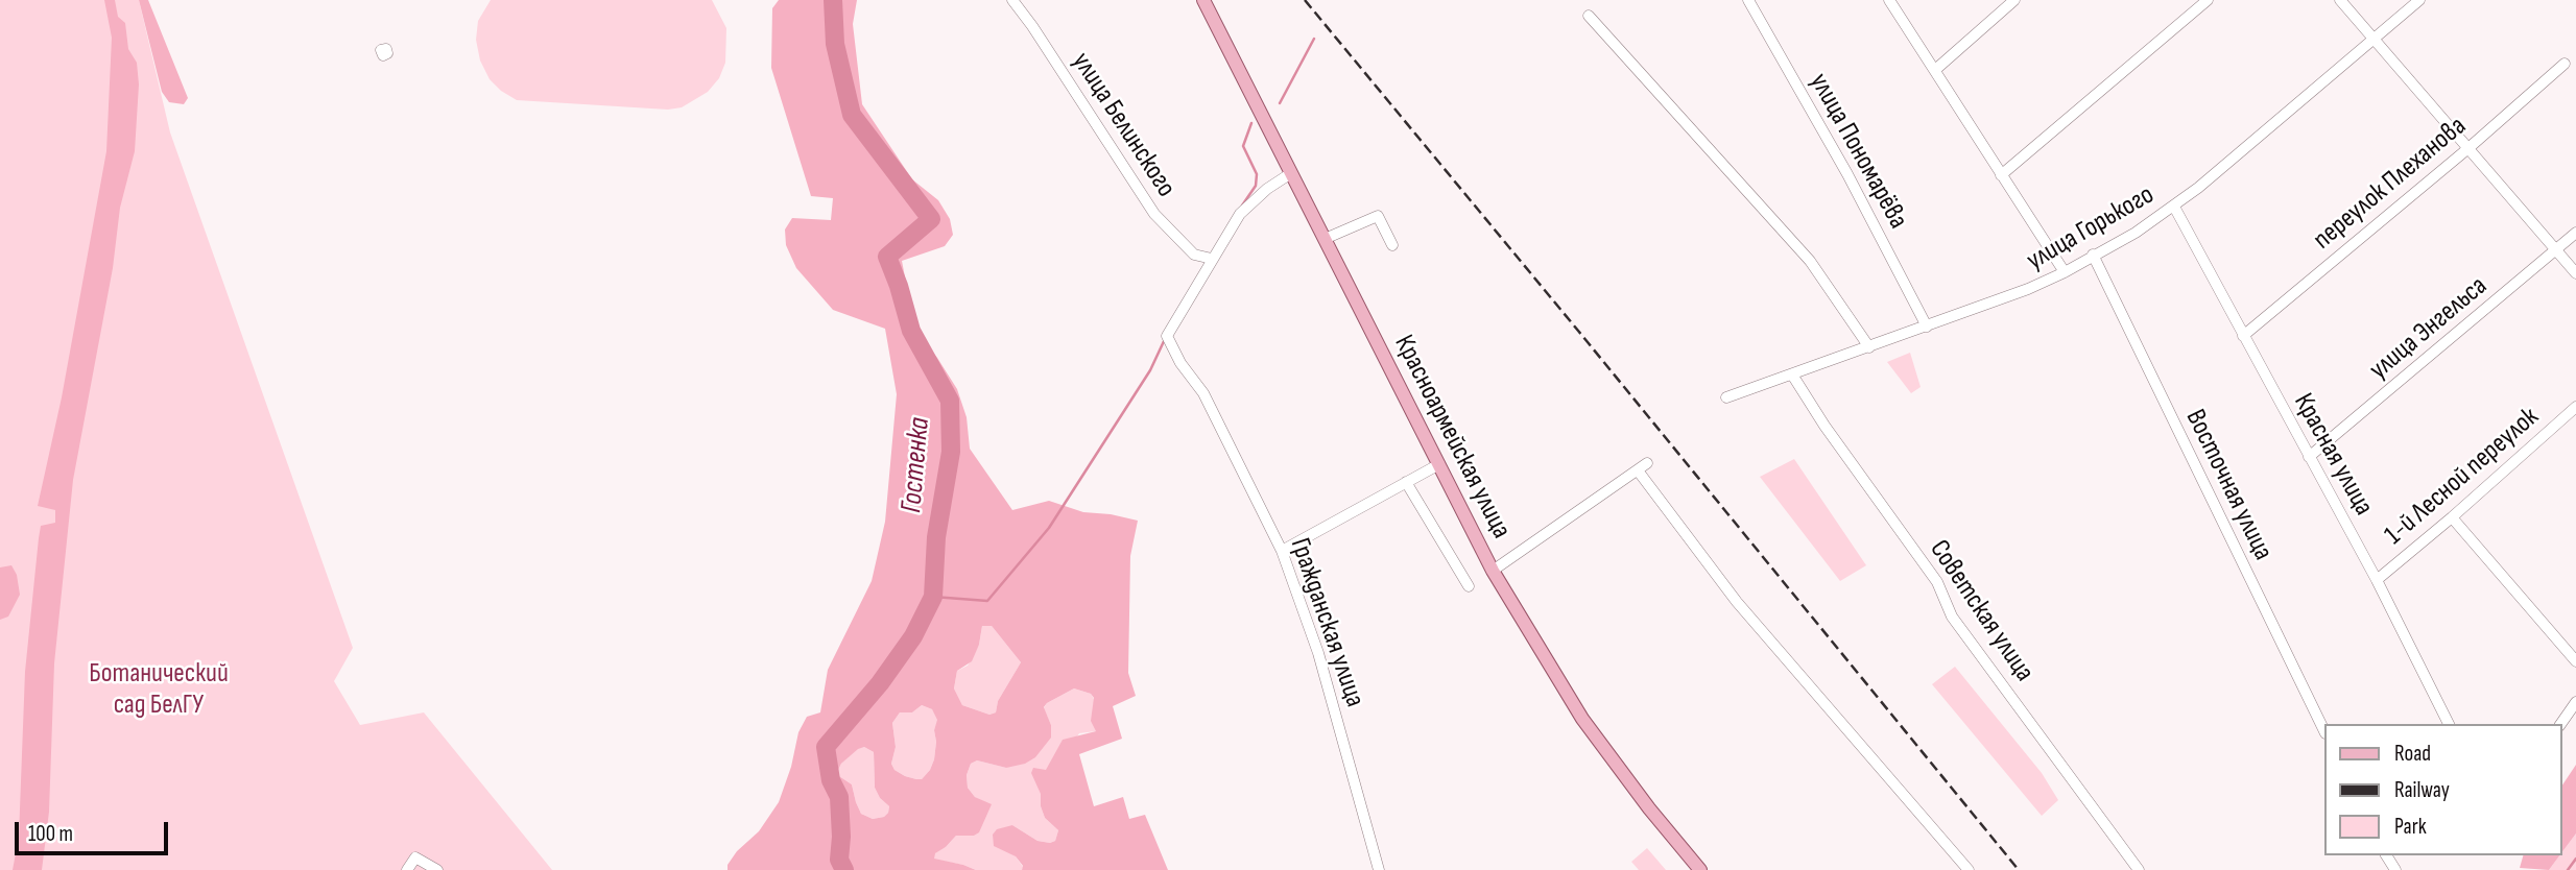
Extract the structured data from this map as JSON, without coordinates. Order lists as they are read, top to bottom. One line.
{"streets":{"main road":["Красноармейская улица"],"street":["улица Белинского","улица Пономарёва","переулок Плеханова","улица Горького","улица Энгельса","Красная улица","1-й Лесной переулок","Восточная улица","Советская улица","Гражданская улица"]},"crossings":[["улица Белинского","Гражданская улица"],["улица Пономарёва","улица Горького"],["переулок Плеханова","Красная улица"],["улица Горького","Красная улица"],["улица Горького","Восточная улица"],["улица Горького","Советская улица"],["улица Энгельса","Красная улица"],["Красная улица","1-й Лесной переулок"]],"water":["Гостенка"],"parks":["Ботанический сад БелГУ"],"legend":["Road","Railway","Park"],"scale_bar":"100 m"}
